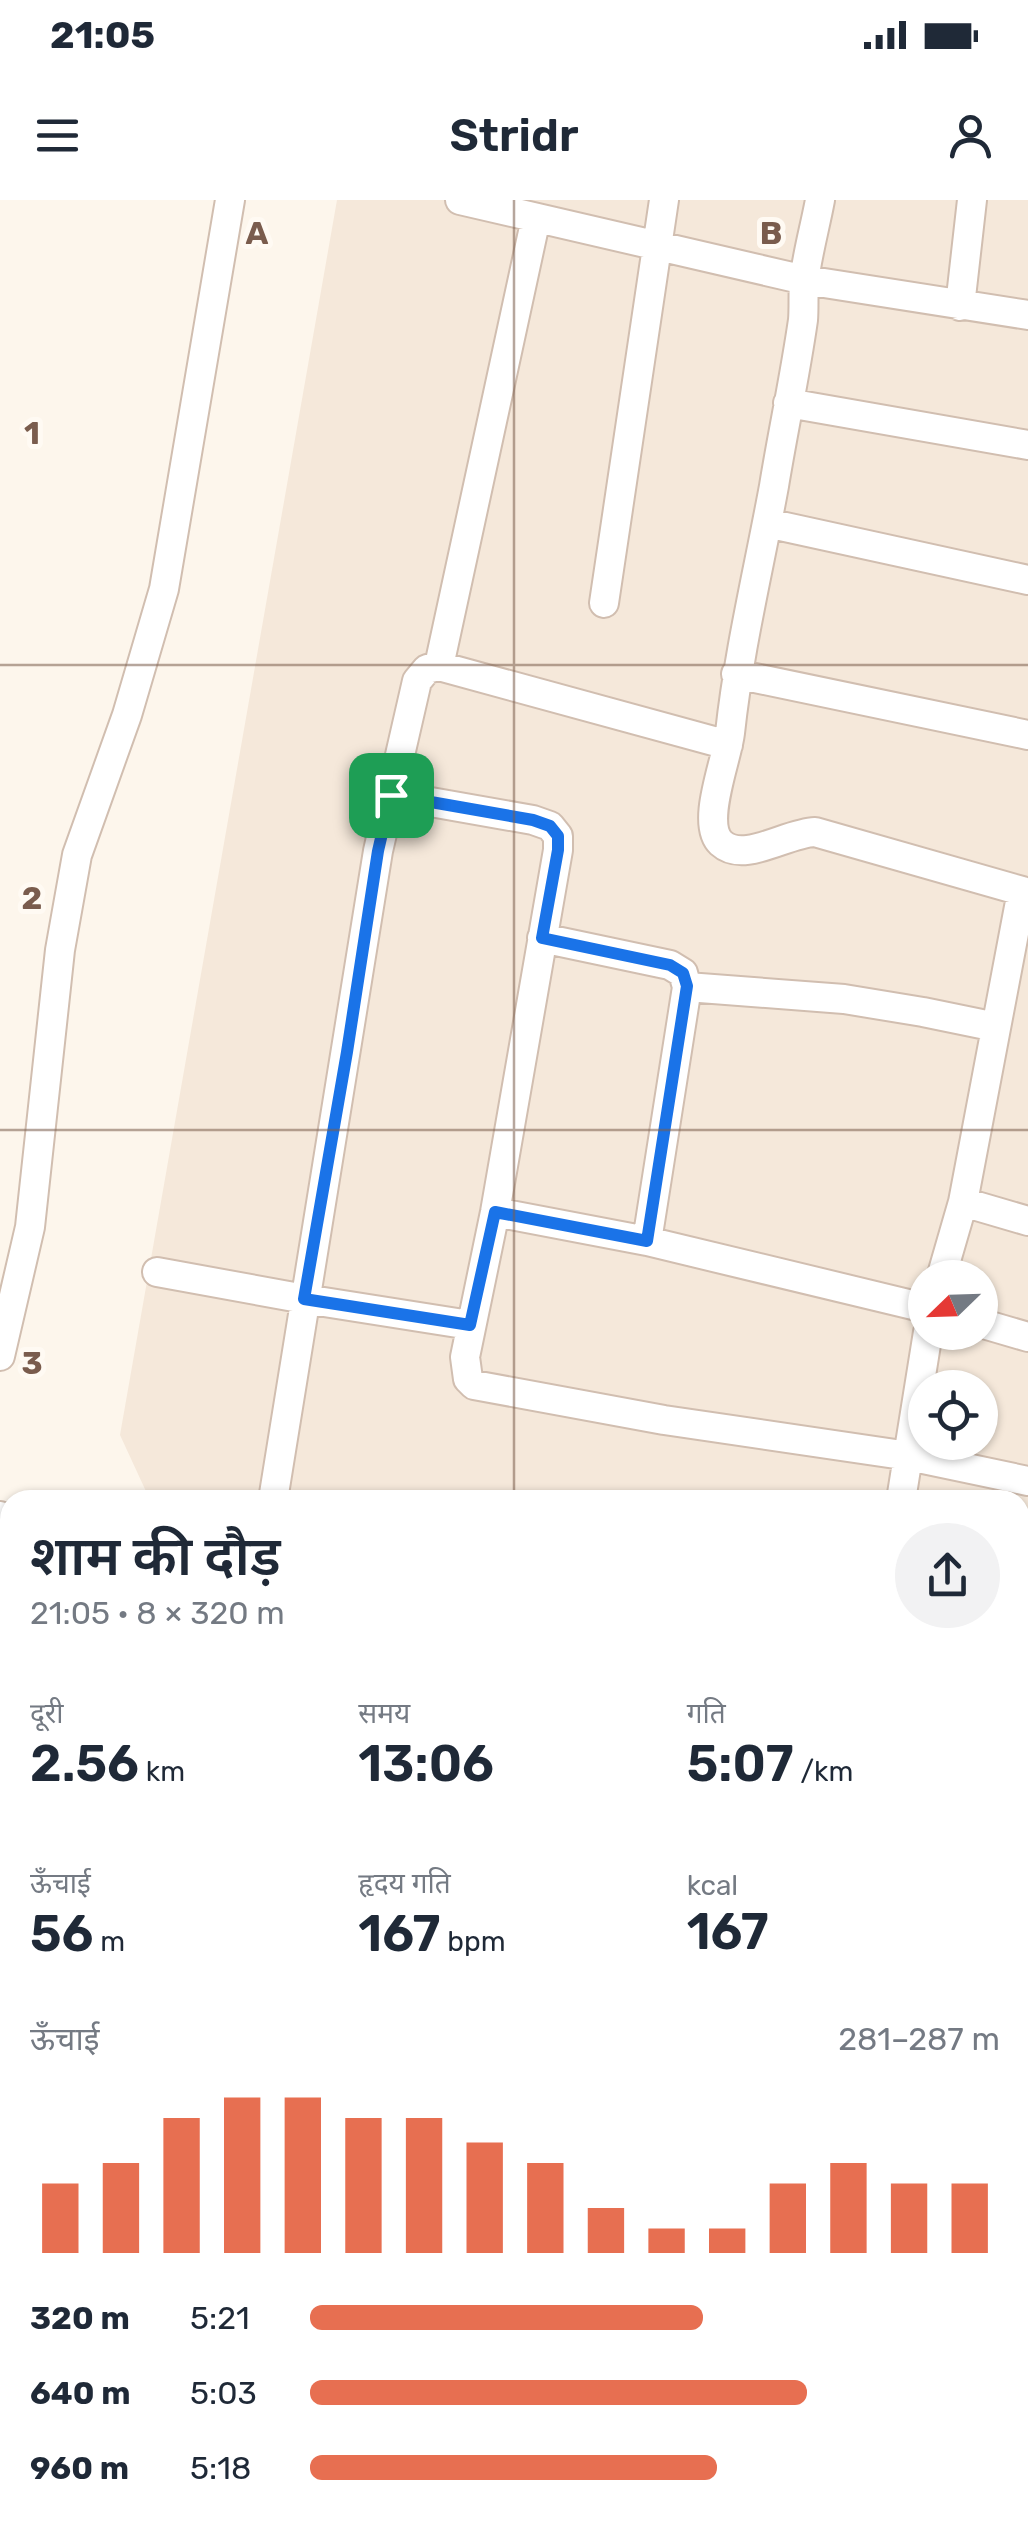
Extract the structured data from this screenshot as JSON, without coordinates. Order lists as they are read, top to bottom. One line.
{"north":"bottom left","page":{"status":"21:05","header":"Stridr","heading":["शाम की दौड़","21:05 · 8 × 320 m"],"stats":[["दूरी","2.56 km"],["समय","13:06"],["गति","5:07 /km"],["ऊँचाई","56 m"],["हृदय गति","167 bpm"],["kcal","167"]],"chart":["ऊँचाई","281–287 m"],"list":[{"name":"320 m","note":"5:21"},{"name":"640 m","note":"5:03"},{"name":"960 m","note":"5:18"}]},"grid":{"columns":["A","B"],"rows":["1","2","3"]}}
